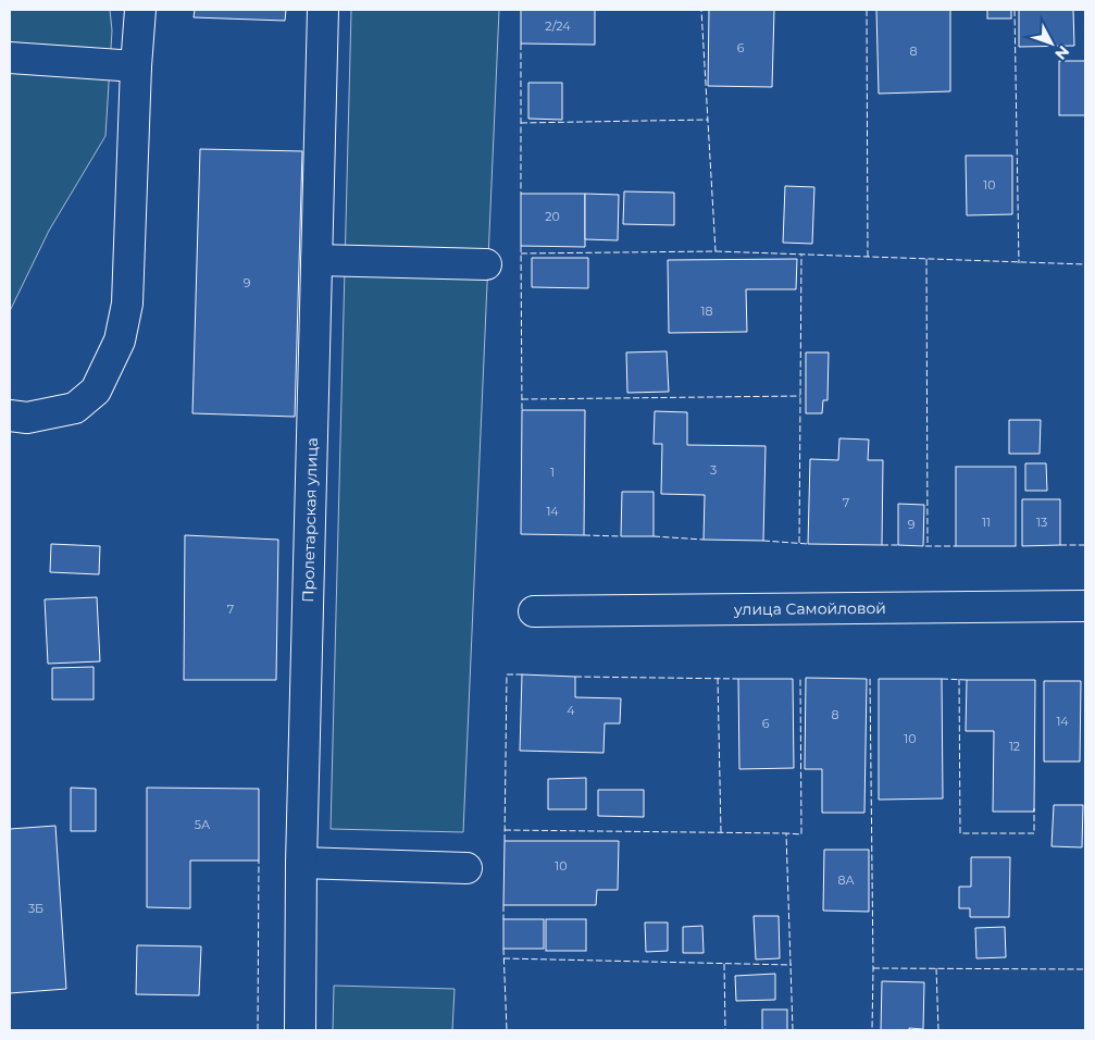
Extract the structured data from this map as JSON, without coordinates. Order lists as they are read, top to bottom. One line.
{"streets":{"street":["Пролетарская улица","улица Самойловой"]},"house_numbers":["2/24","6","8","10","20","9","18","3","1","7","14","11","13","9","7","4","8","14","6","10","12","5А","10","8А","3Б"],"north":"bottom right"}
